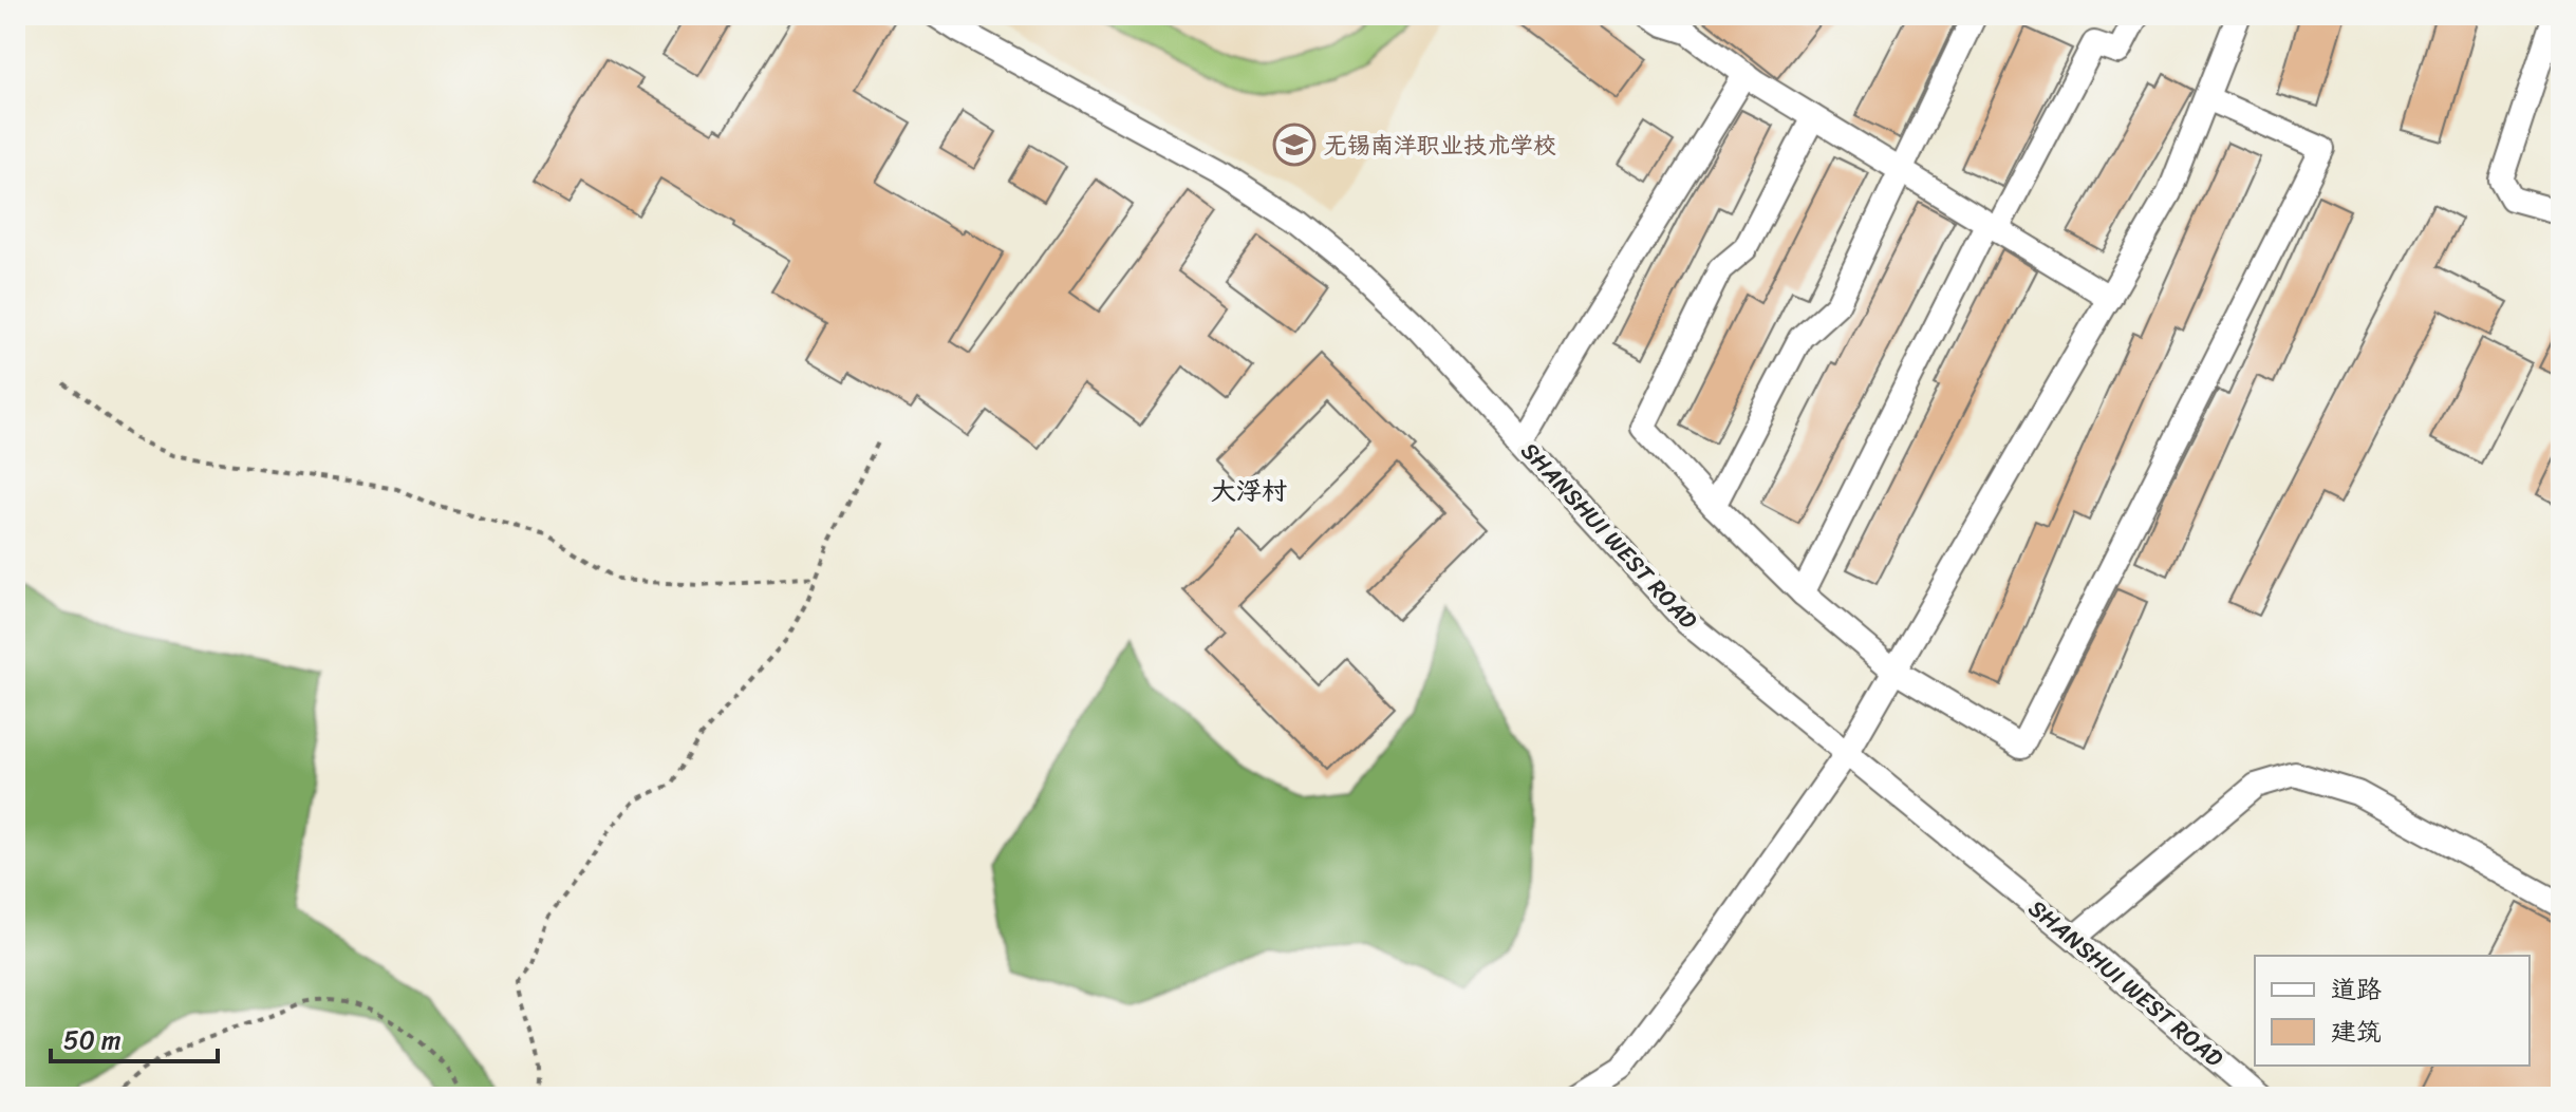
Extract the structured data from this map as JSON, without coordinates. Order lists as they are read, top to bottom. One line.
{"streets":{"street":["SHANSHUI WEST ROAD"]},"districts":["大浮村"],"places":{"school or university":["无锡南洋职业技术学校"]},"legend":["道路","建筑"],"scale_bar":"50 m"}
